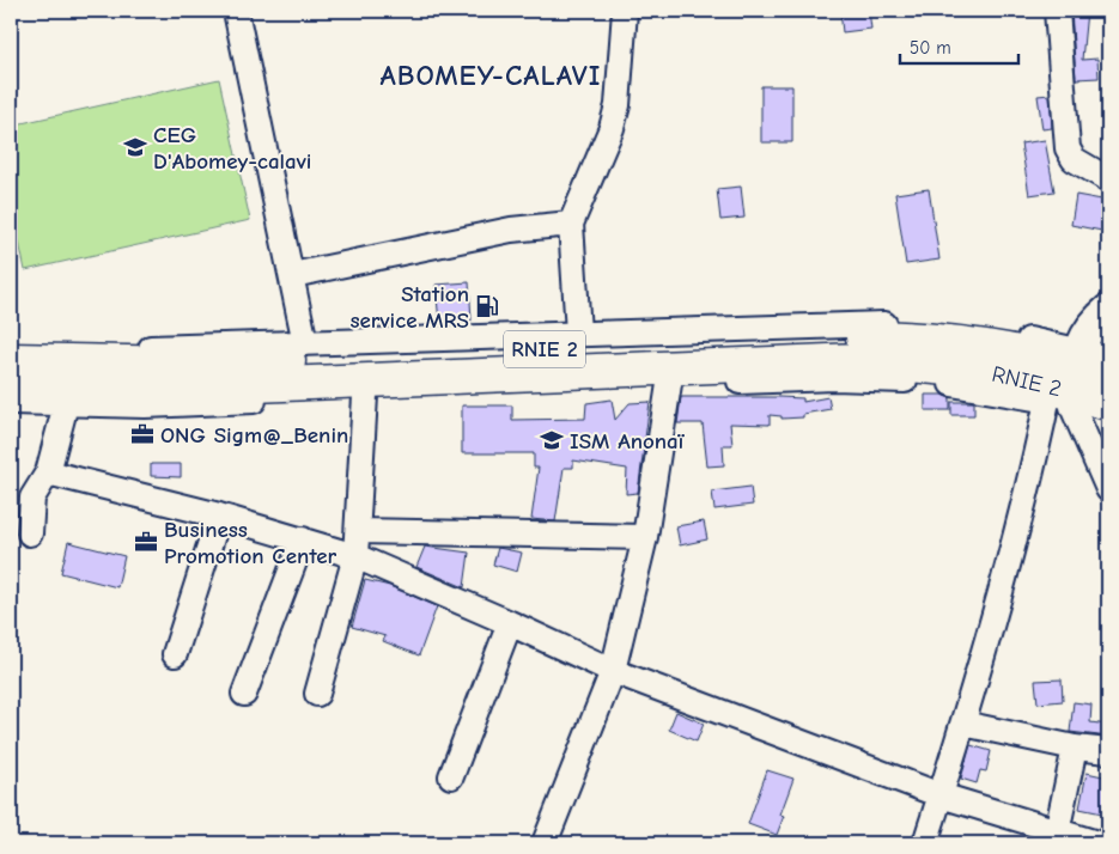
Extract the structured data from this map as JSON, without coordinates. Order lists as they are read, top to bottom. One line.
{"streets":{"highway":["RNIE 2"]},"districts":["ABOMEY-CALAVI"],"places":{"school or university":["CEG D'Abomey-calavi","ISM Anonaï"],"fuel station":["Station service MRS"],"office":["ONG Sigm@_Benin","Business Promotion Center"]},"scale_bar":"50 m"}
